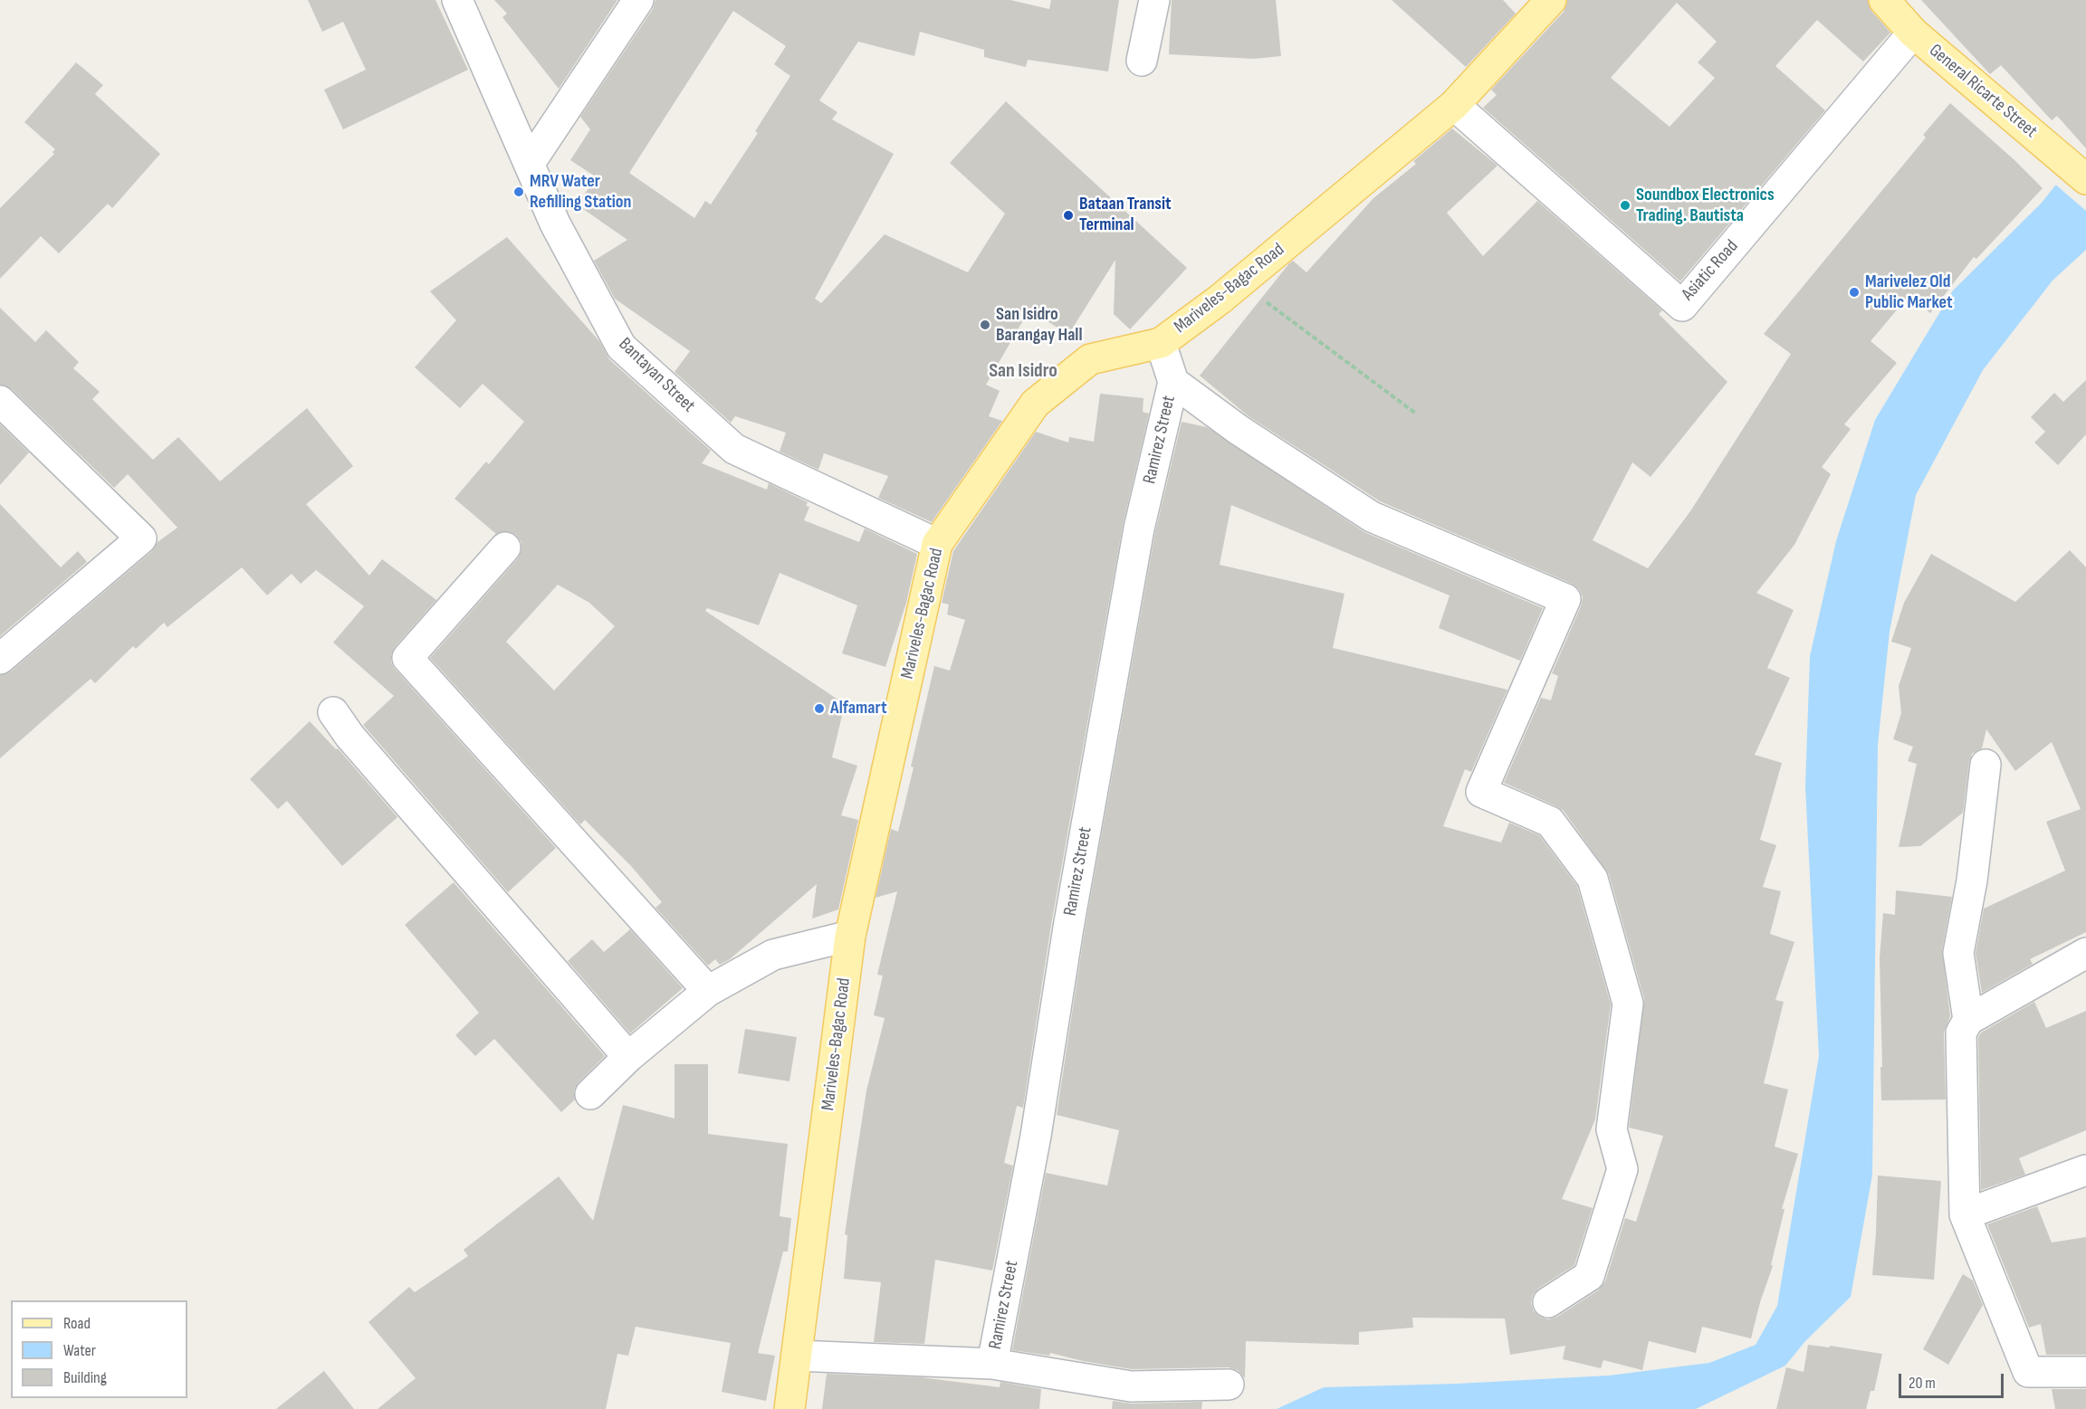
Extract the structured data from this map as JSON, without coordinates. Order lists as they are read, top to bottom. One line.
{"streets":{"main road":["General Ricarte Street","Mariveles-Bagac Road"],"street":["Asiatic Road","Bantayan Street","Ramirez Street"]},"crossings":[["General Ricarte Street","Asiatic Road"],["Asiatic Road","Mariveles-Bagac Road"],["Mariveles-Bagac Road","Bantayan Street"]],"districts":["San Isidro"],"places":["MRV Water Refilling Station","Soundbox Electronics Trading. Bautista","Bataan Transit Terminal","Marivelez Old Public Market","San Isidro Barangay Hall","Alfamart"],"legend":["Road","Water","Building"],"scale_bar":"20 m"}
